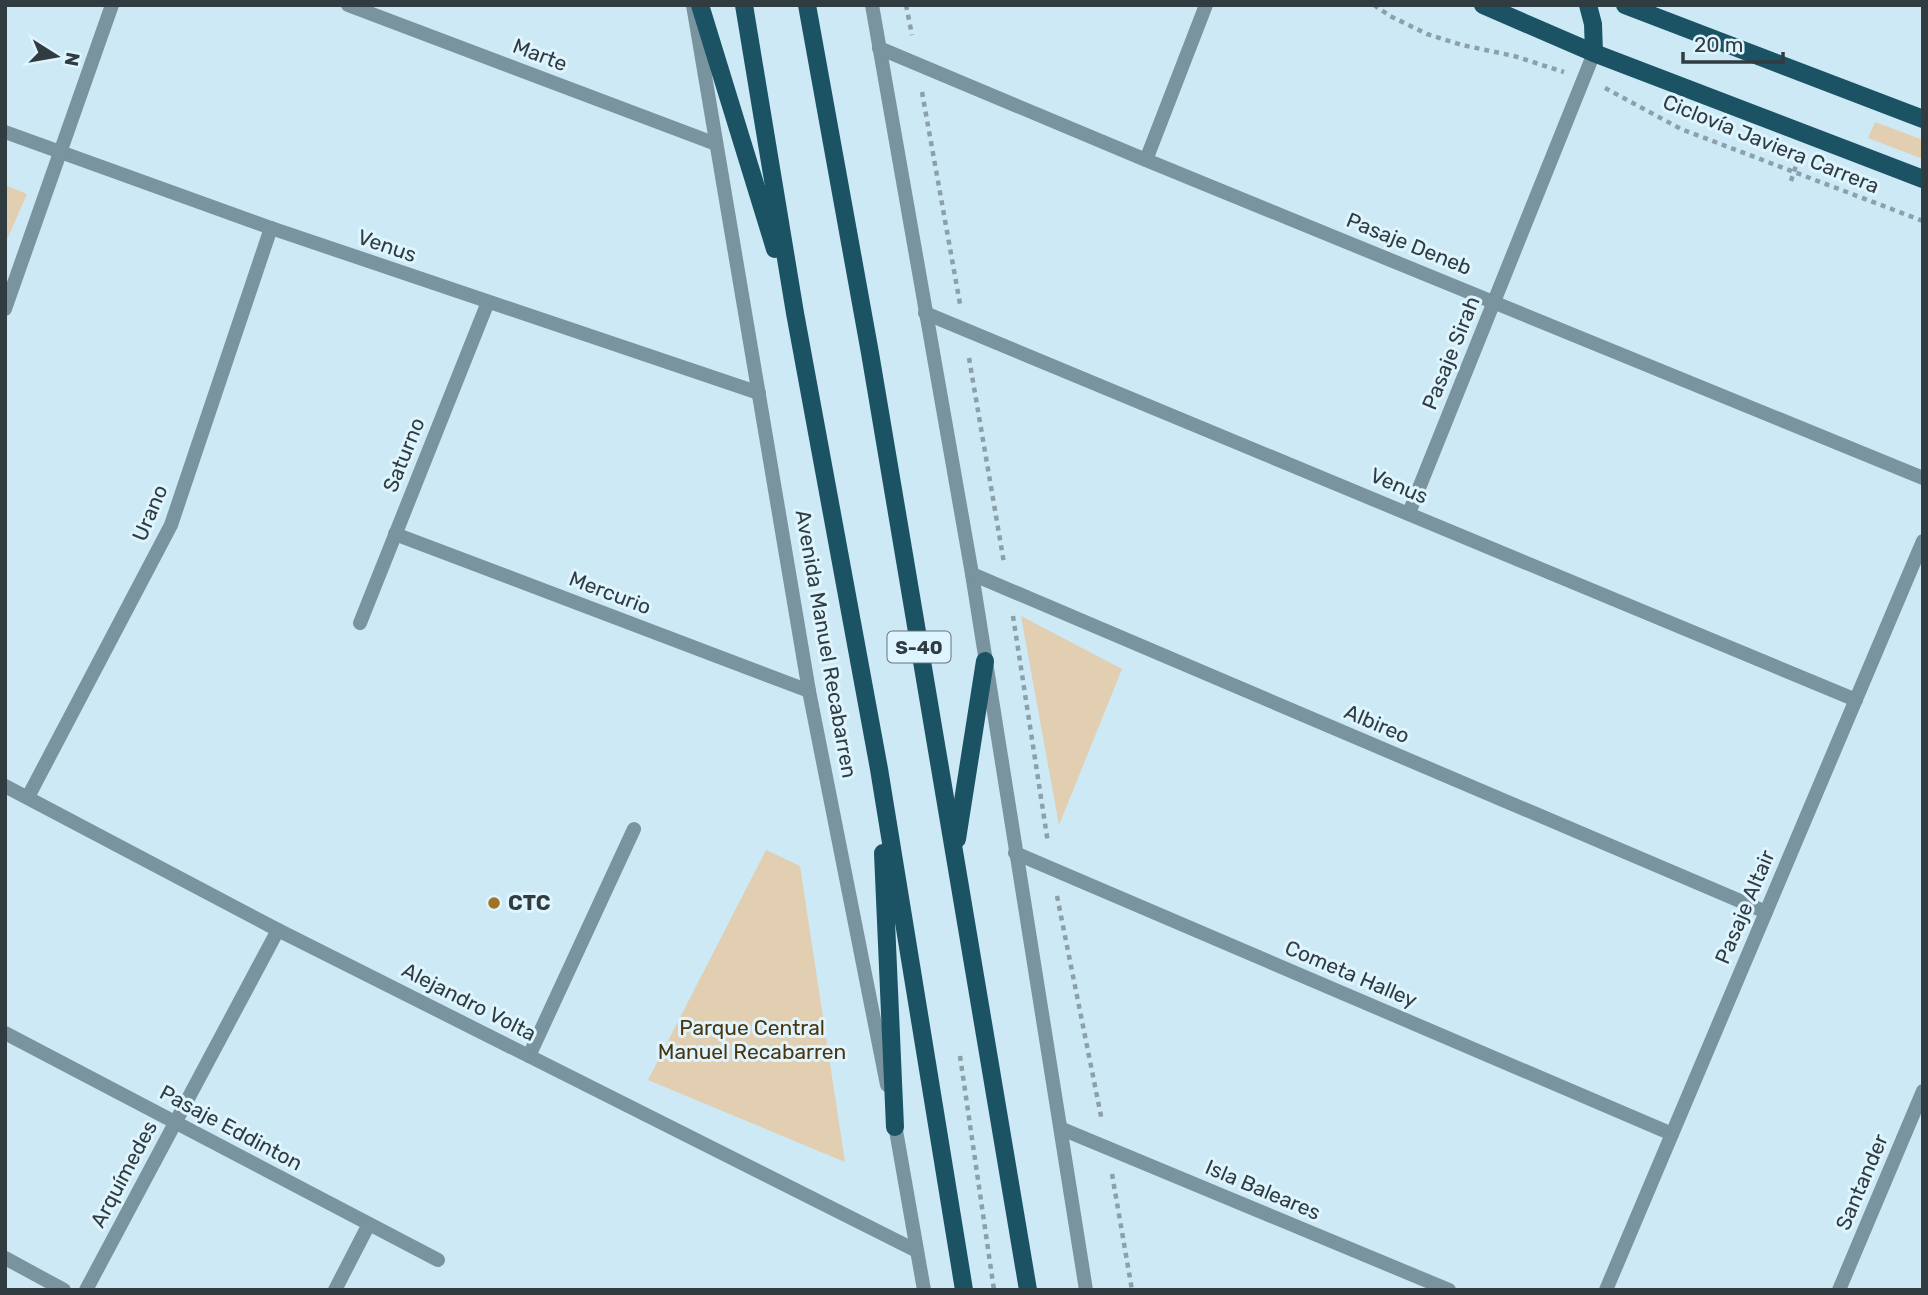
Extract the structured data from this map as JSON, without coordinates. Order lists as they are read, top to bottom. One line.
{"streets":{"main road":["Avenida Manuel Recabarren","S-40"],"street":["Marte","Pasaje Deneb","Venus","Pasaje Sirah","Saturno","Urano","Mercurio","Albireo","Pasaje Altair","Cometa Halley","Alejandro Volta","Pasaje Eddinton","Arquímedes","Santander","Isla Baleares"],"path":["Ciclovía Javiera Carrera"]},"crossings":[["Marte","Avenida Manuel Recabarren"],["Ciclovía Javiera Carrera","Pasaje Sirah"],["Pasaje Deneb","Pasaje Sirah"],["Venus","Pasaje Sirah"],["Venus","Saturno"],["Venus","Urano"],["Venus","Avenida Manuel Recabarren"],["Venus","Pasaje Altair"],["Saturno","Mercurio"],["Urano","Alejandro Volta"],["Mercurio","Avenida Manuel Recabarren"],["Avenida Manuel Recabarren","Alejandro Volta"],["Albireo","Pasaje Altair"],["Pasaje Altair","Cometa Halley"],["Alejandro Volta","Arquímedes"],["Pasaje Eddinton","Arquímedes"]],"parks":["Parque Central Manuel Recabarren"],"places":["CTC"],"scale_bar":"20 m","north":"right"}
